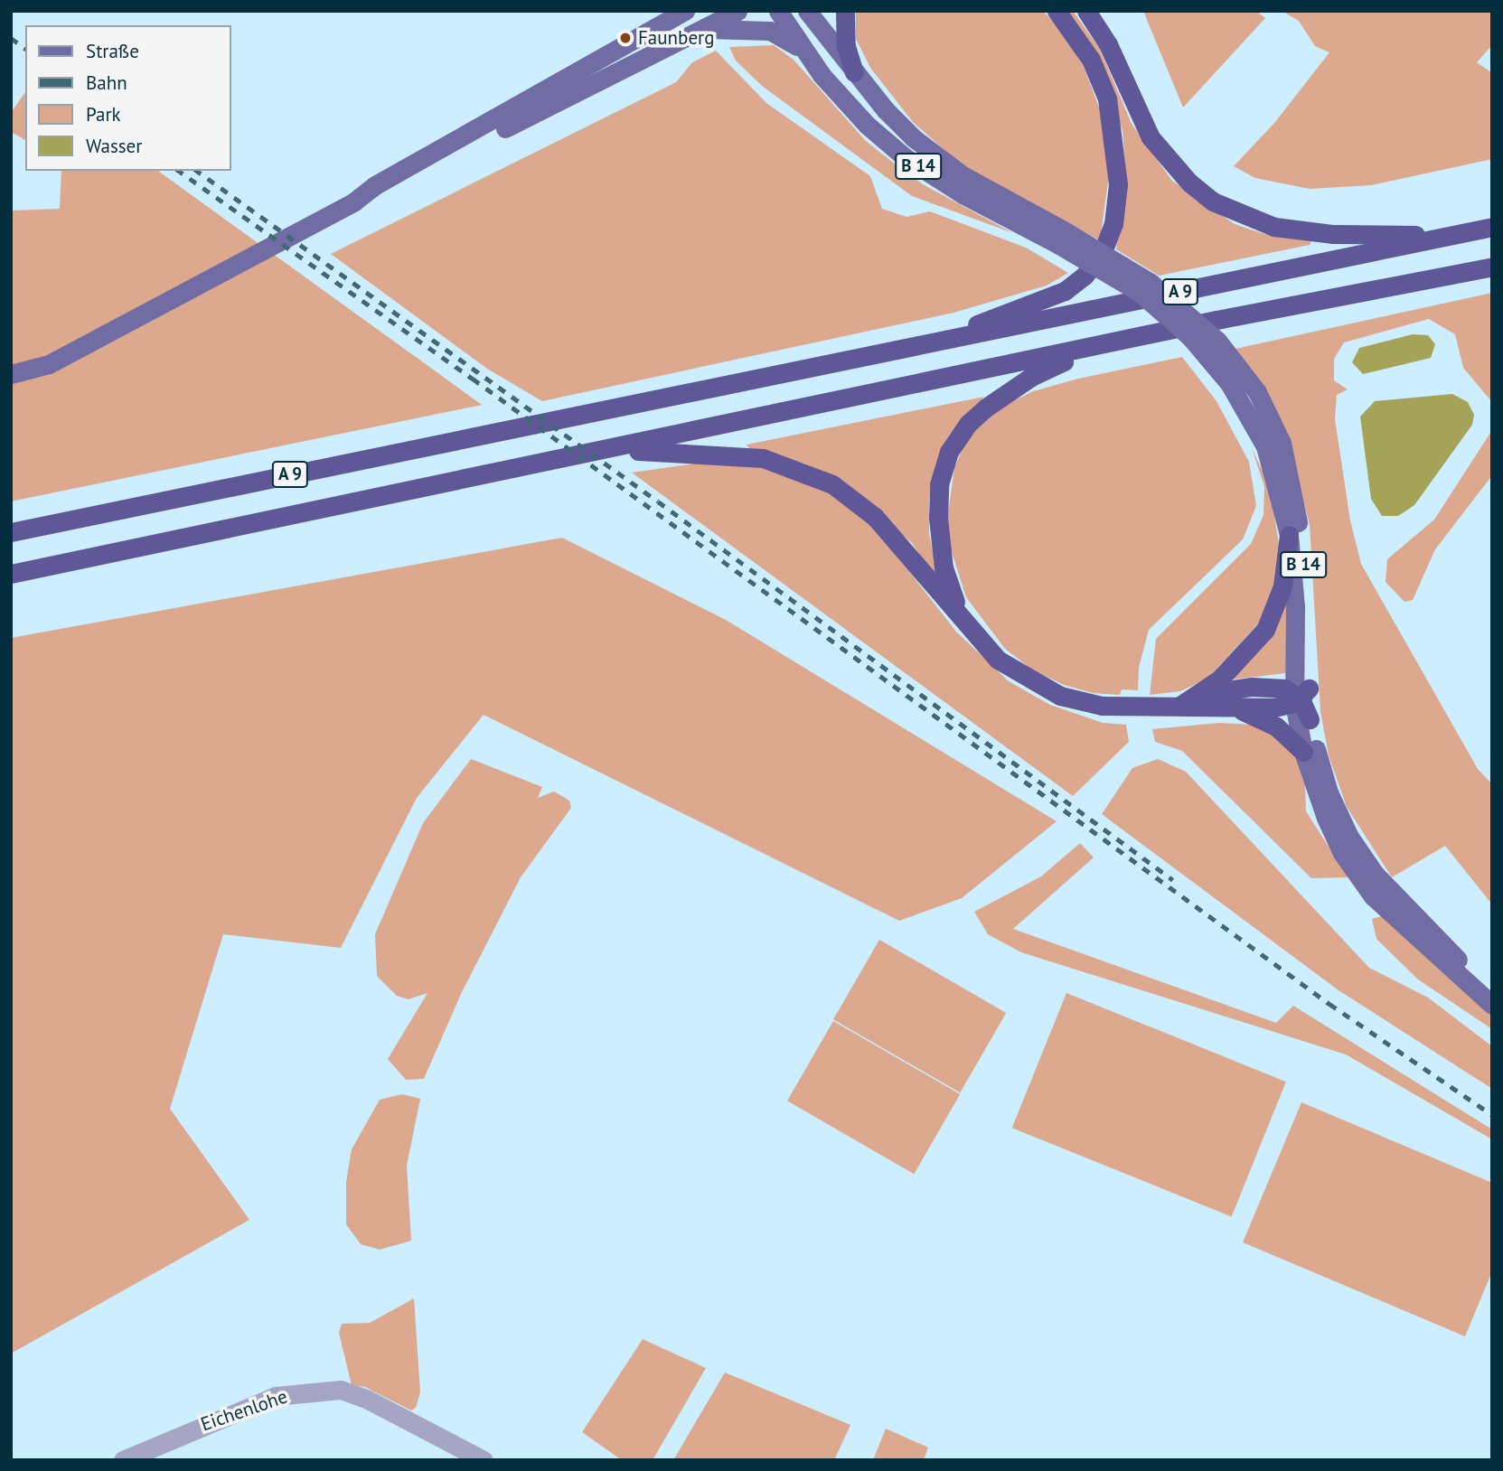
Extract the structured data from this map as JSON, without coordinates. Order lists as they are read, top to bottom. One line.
{"streets":{"highway":["A 9"],"main road":["B 14"],"street":["Eichenlohe"]},"places":["Faunberg"],"legend":["Straße","Bahn","Park","Wasser"]}
